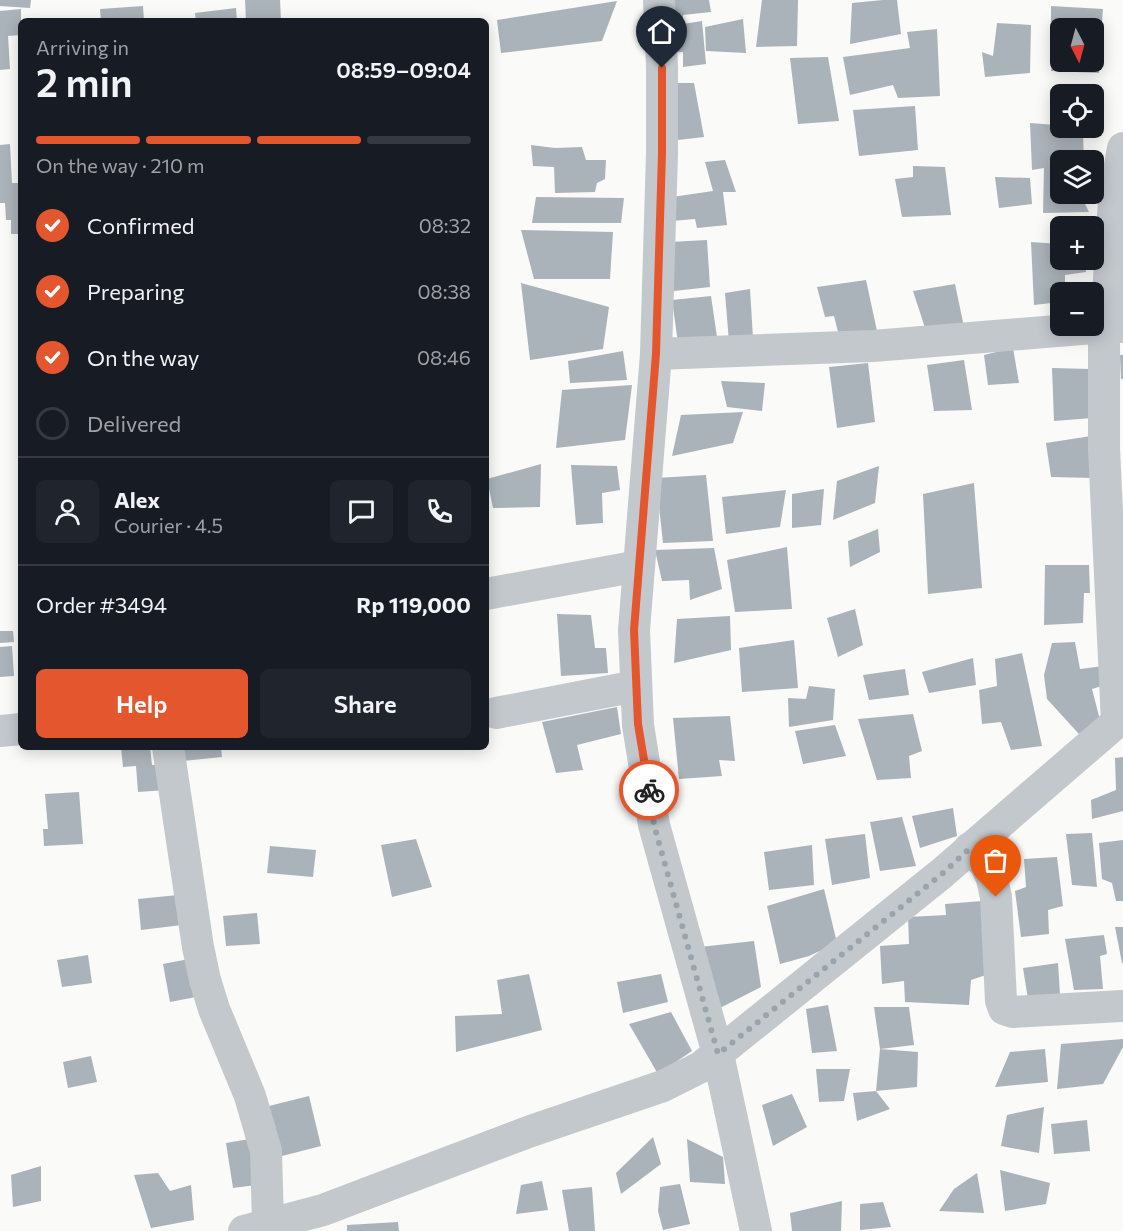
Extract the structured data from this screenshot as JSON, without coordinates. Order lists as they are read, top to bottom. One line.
{"north":"bottom","page":{"map_buttons":["+","−"],"heading":["2 min","Arriving in","08:59–09:04"],"panel":["Alex","Courier · 4.5","Order #3494","Rp 119,000"],"bar":"On the way · 210 m","list":[["Confirmed","08:32"],["Preparing","08:38"],["On the way","08:46"],"Delivered"],"buttons":["Help","Share"]}}
